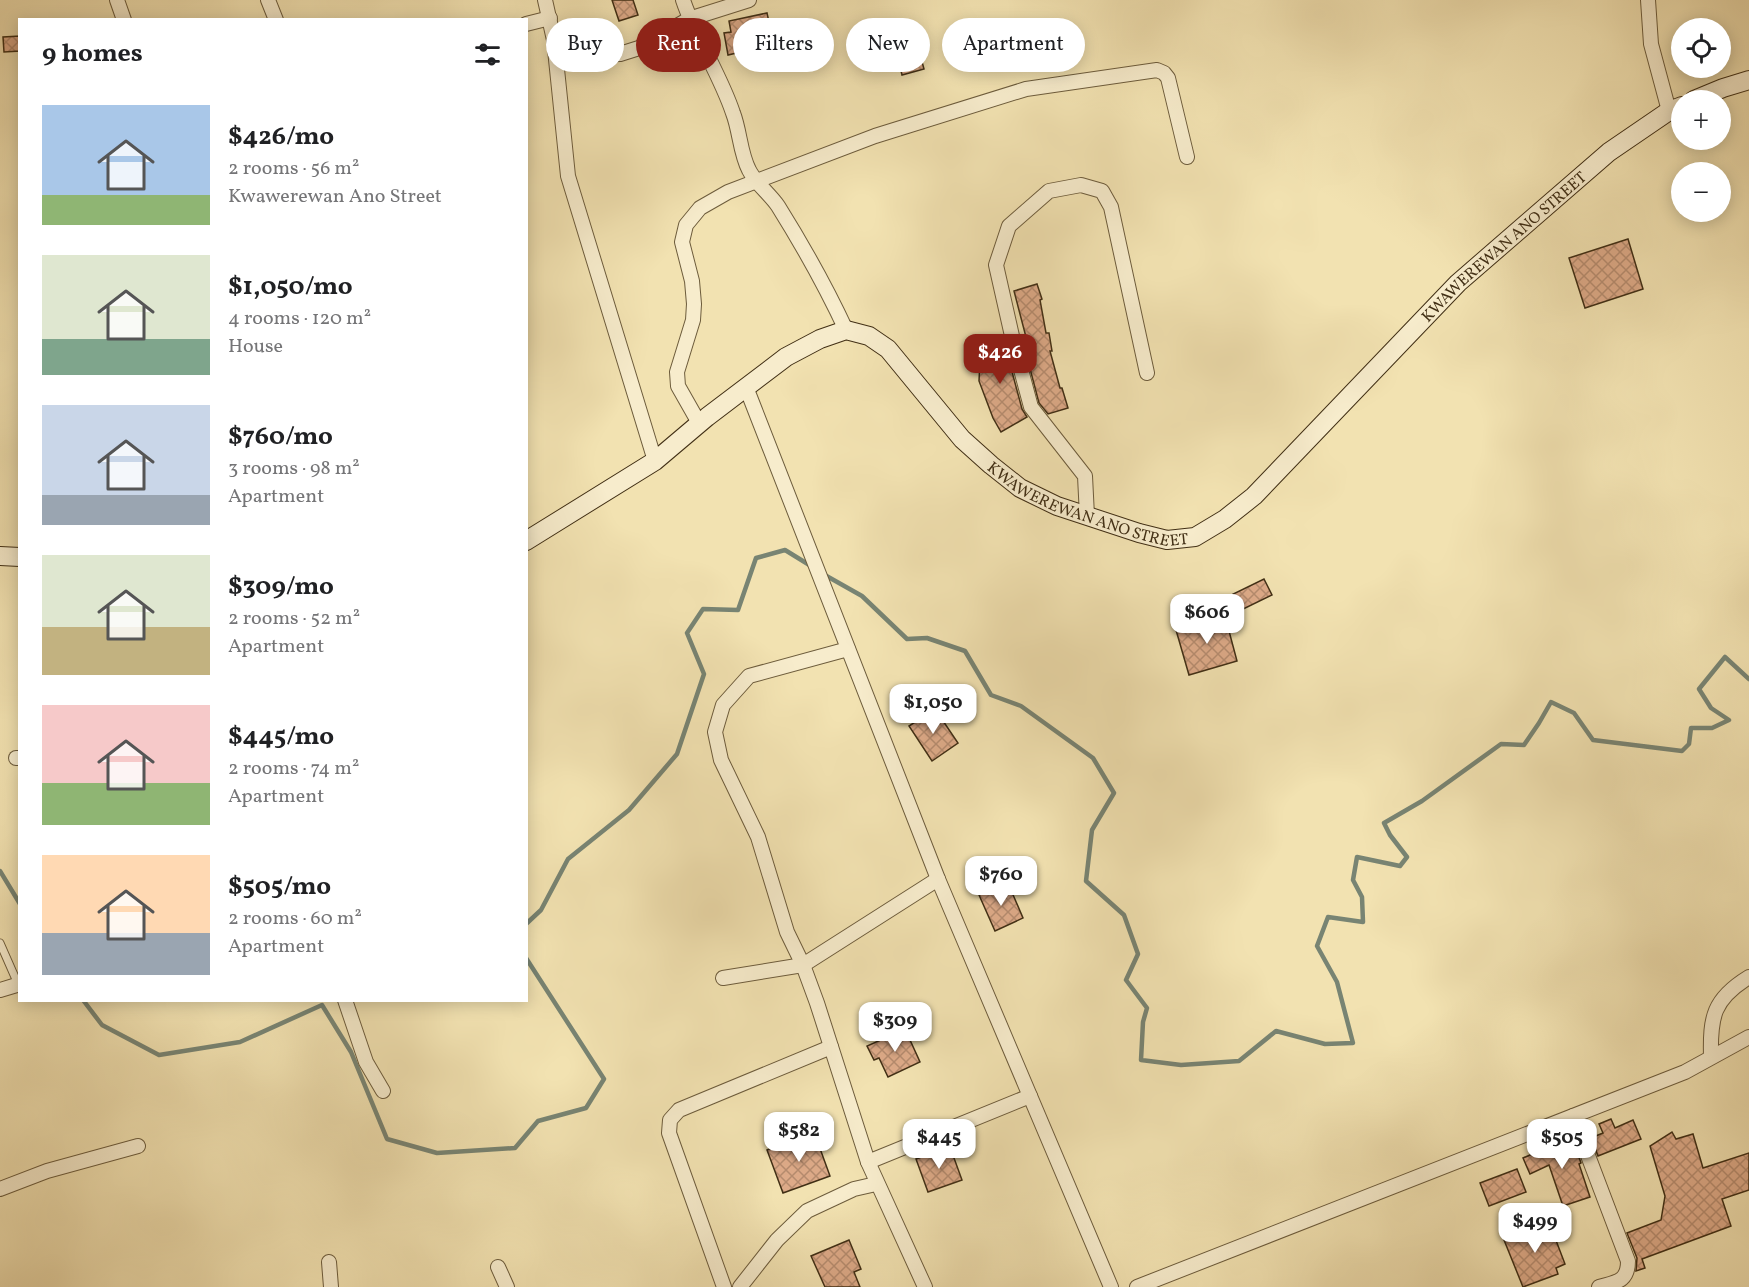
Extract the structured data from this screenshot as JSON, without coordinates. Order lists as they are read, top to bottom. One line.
{"streets":{"street":["KWAWEREWAN ANO STREET"]},"page":{"map_buttons":["+","−"],"chip":["Buy","Rent","Filters","New","Apartment"],"heading":"9 homes","list":[{"name":"$426/mo","note":"2 rooms · 56 m² · Kwawerewan Ano Street"},{"name":"$1,050/mo","note":"4 rooms · 120 m² · House"},{"name":"$760/mo","note":"3 rooms · 98 m² · Apartment"},{"name":"$309/mo","note":"2 rooms · 52 m² · Apartment"},{"name":"$445/mo","note":"2 rooms · 74 m² · Apartment"},{"name":"$505/mo","note":"2 rooms · 60 m² · Apartment"}],"price":["$426","$606","$1,050","$760","$309","$582","$445","$505","$499"]}}
